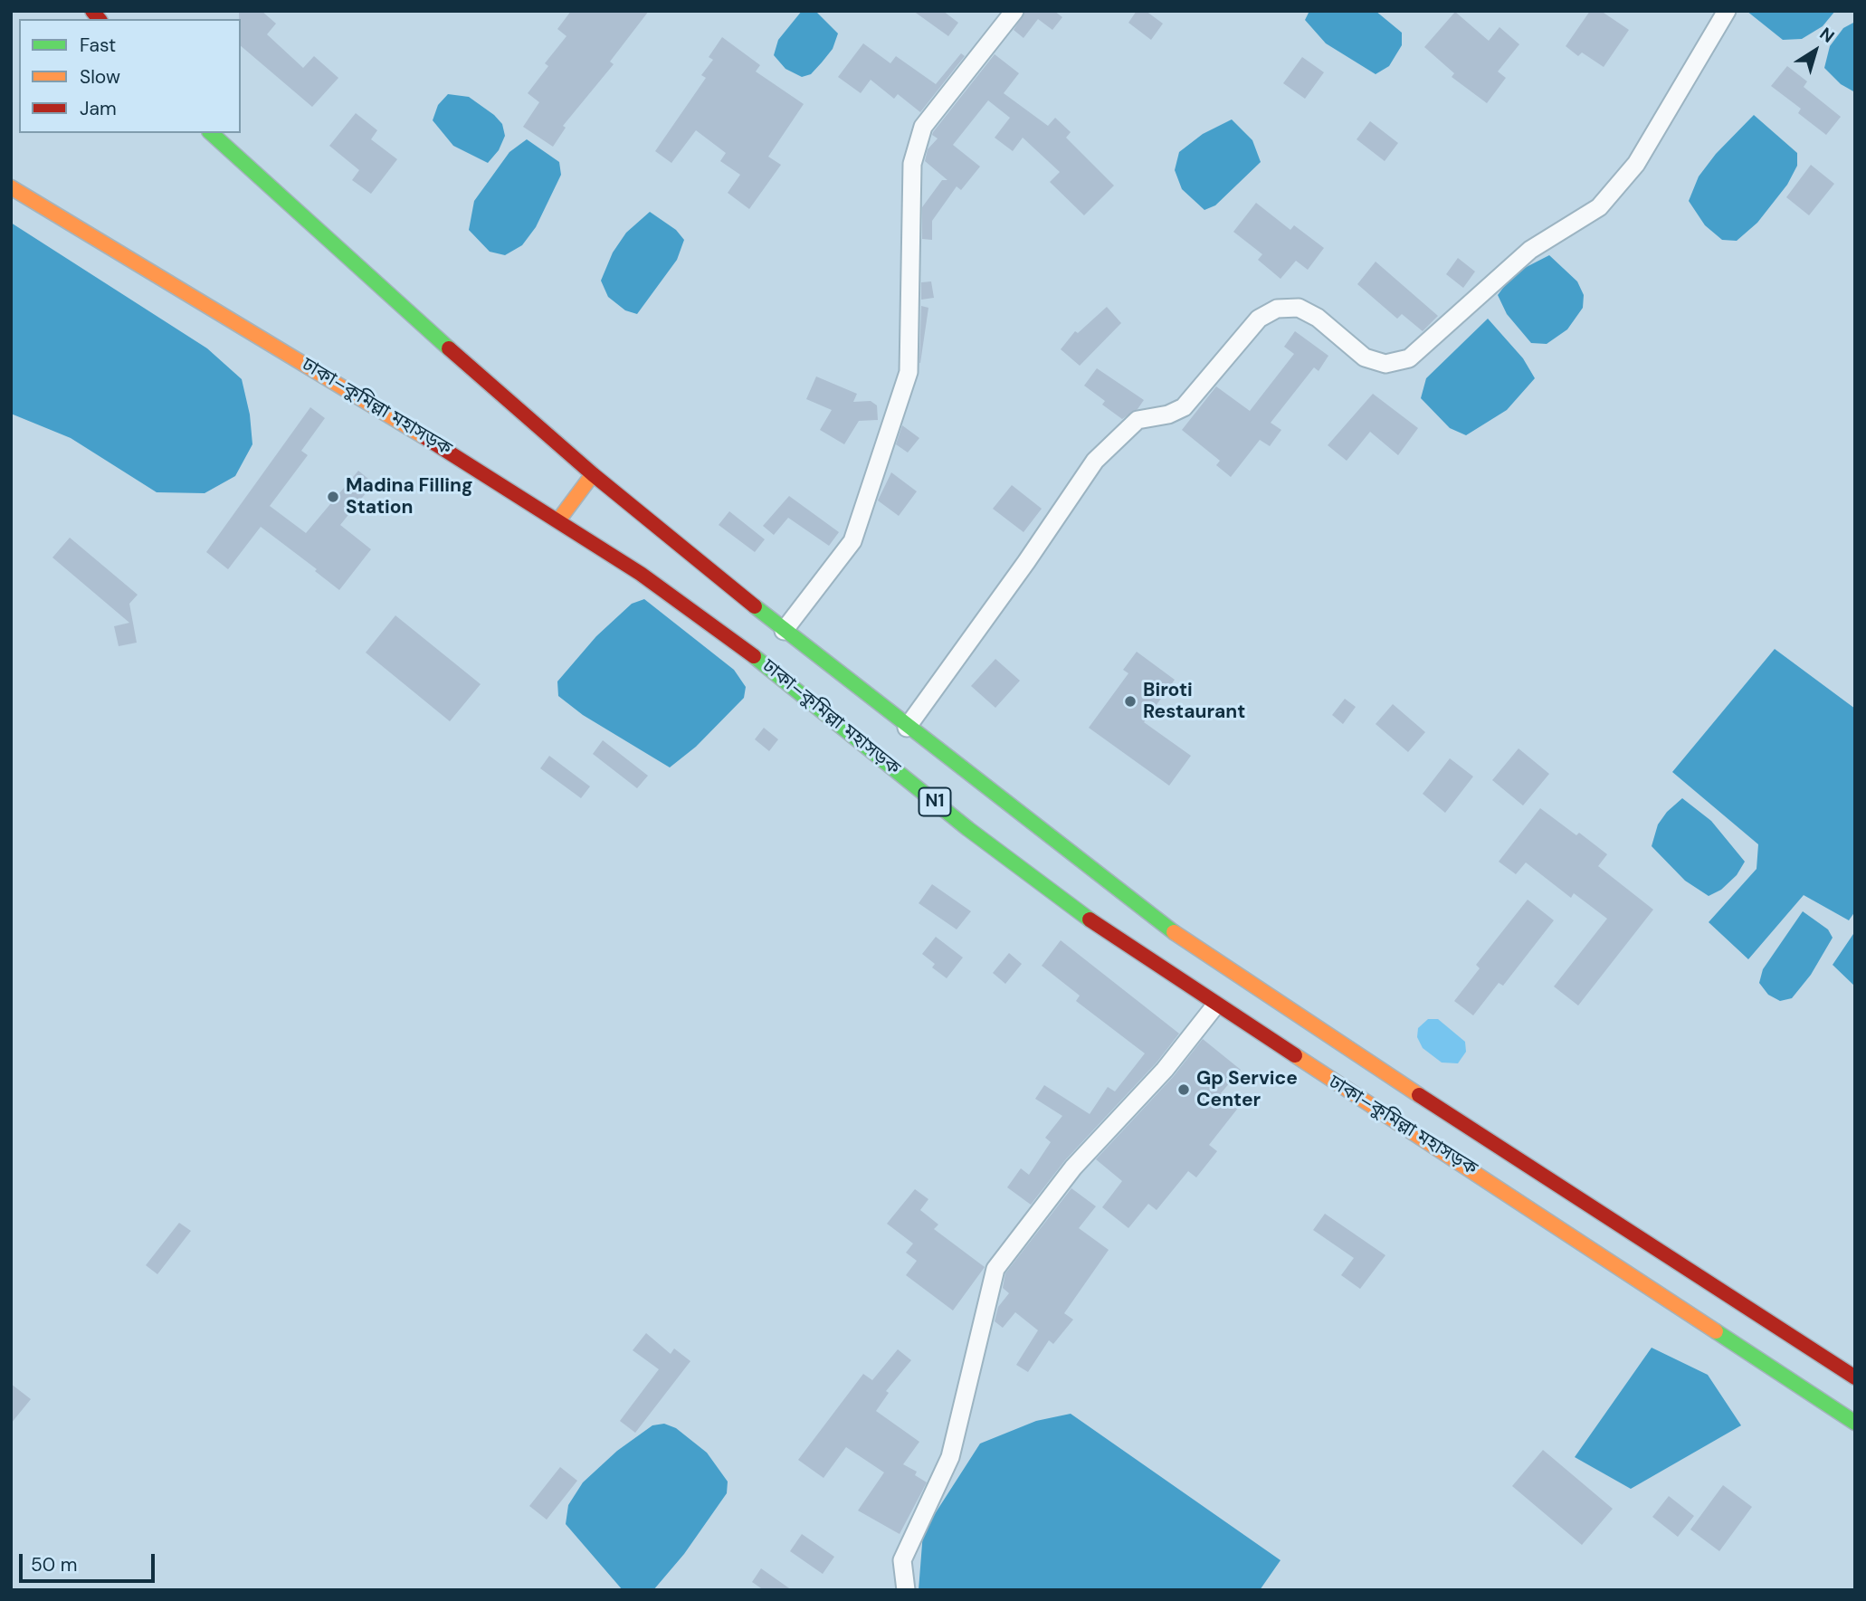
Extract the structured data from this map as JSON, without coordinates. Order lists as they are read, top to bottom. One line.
{"streets":{"highway":["ঢাকা–কুমিল্লা মহাসড়ক","N1"]},"places":["Madina Filling Station","Biroti Restaurant","Gp Service Center"],"legend":["Fast","Slow","Jam"],"scale_bar":"50 m","north":"top right"}
